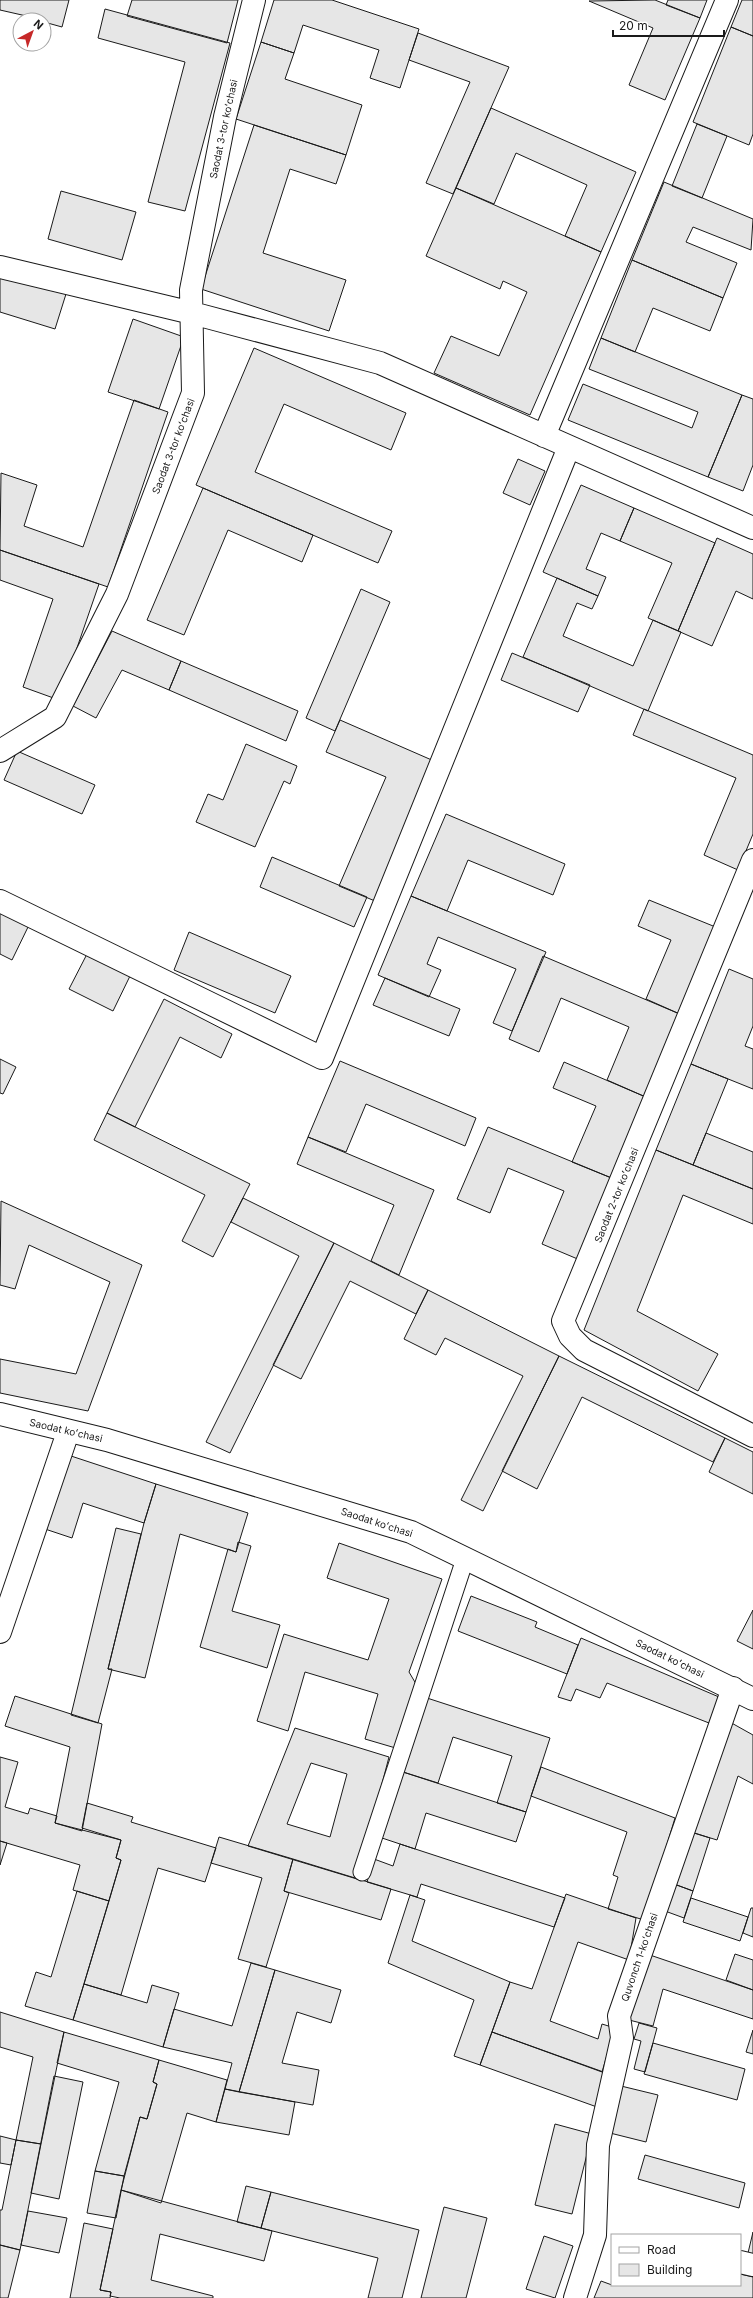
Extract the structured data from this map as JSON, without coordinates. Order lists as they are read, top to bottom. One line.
{"streets":{"street":["Saodat 3-tor koʻchasi","Saodat 2-tor koʻchasi","Saodat koʻchasi","Quvonch 1-koʻchasi"]},"crossings":[["Saodat koʻchasi","Quvonch 1-koʻchasi"]],"legend":["Road","Building"],"scale_bar":"20 m","north":"top right"}
